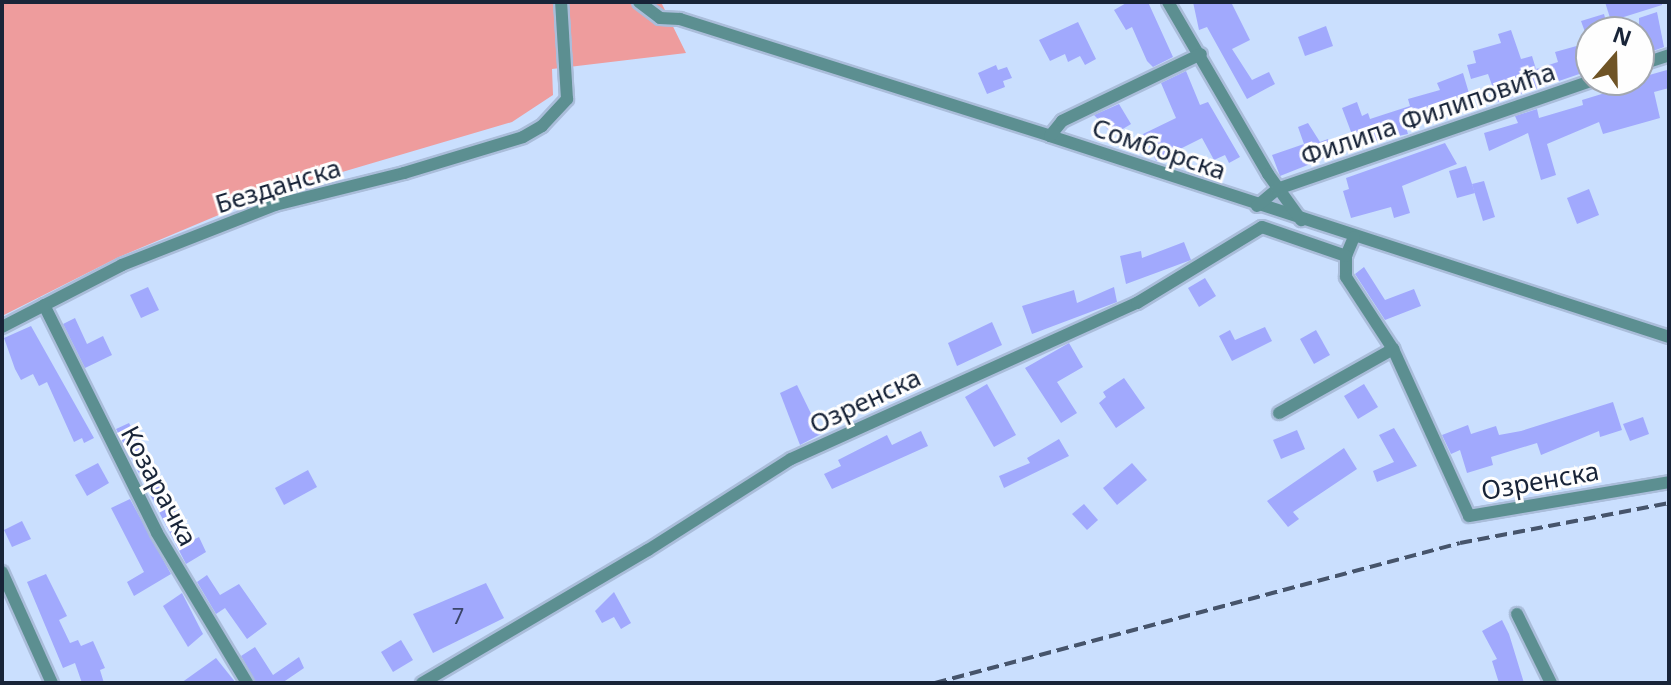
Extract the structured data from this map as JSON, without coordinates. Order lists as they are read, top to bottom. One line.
{"streets":{"street":["Филипа Филиповића","Сомборска","Безданска","Озренска","Козарачка"]},"crossings":[["Безданска","Козарачка"]],"house_numbers":["7"],"north":"top"}
